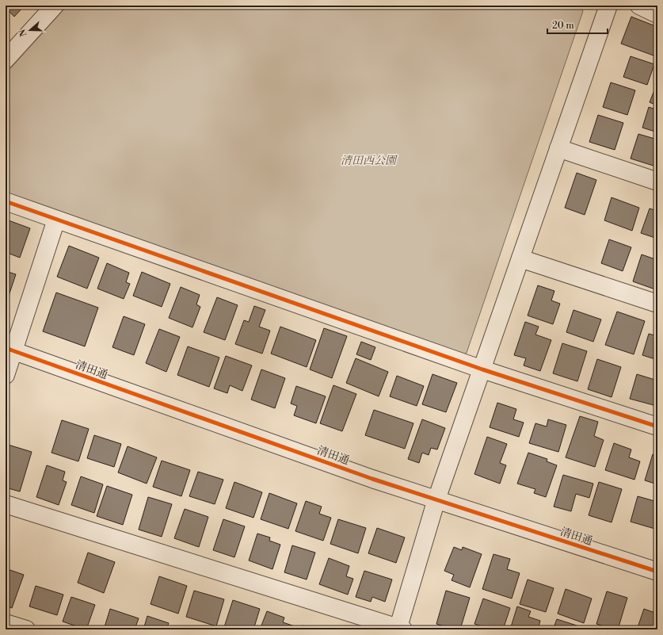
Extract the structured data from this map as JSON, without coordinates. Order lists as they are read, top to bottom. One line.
{"streets":{"street":["清田通"]},"parks":["清田西公園"],"scale_bar":"20 m","north":"left"}
